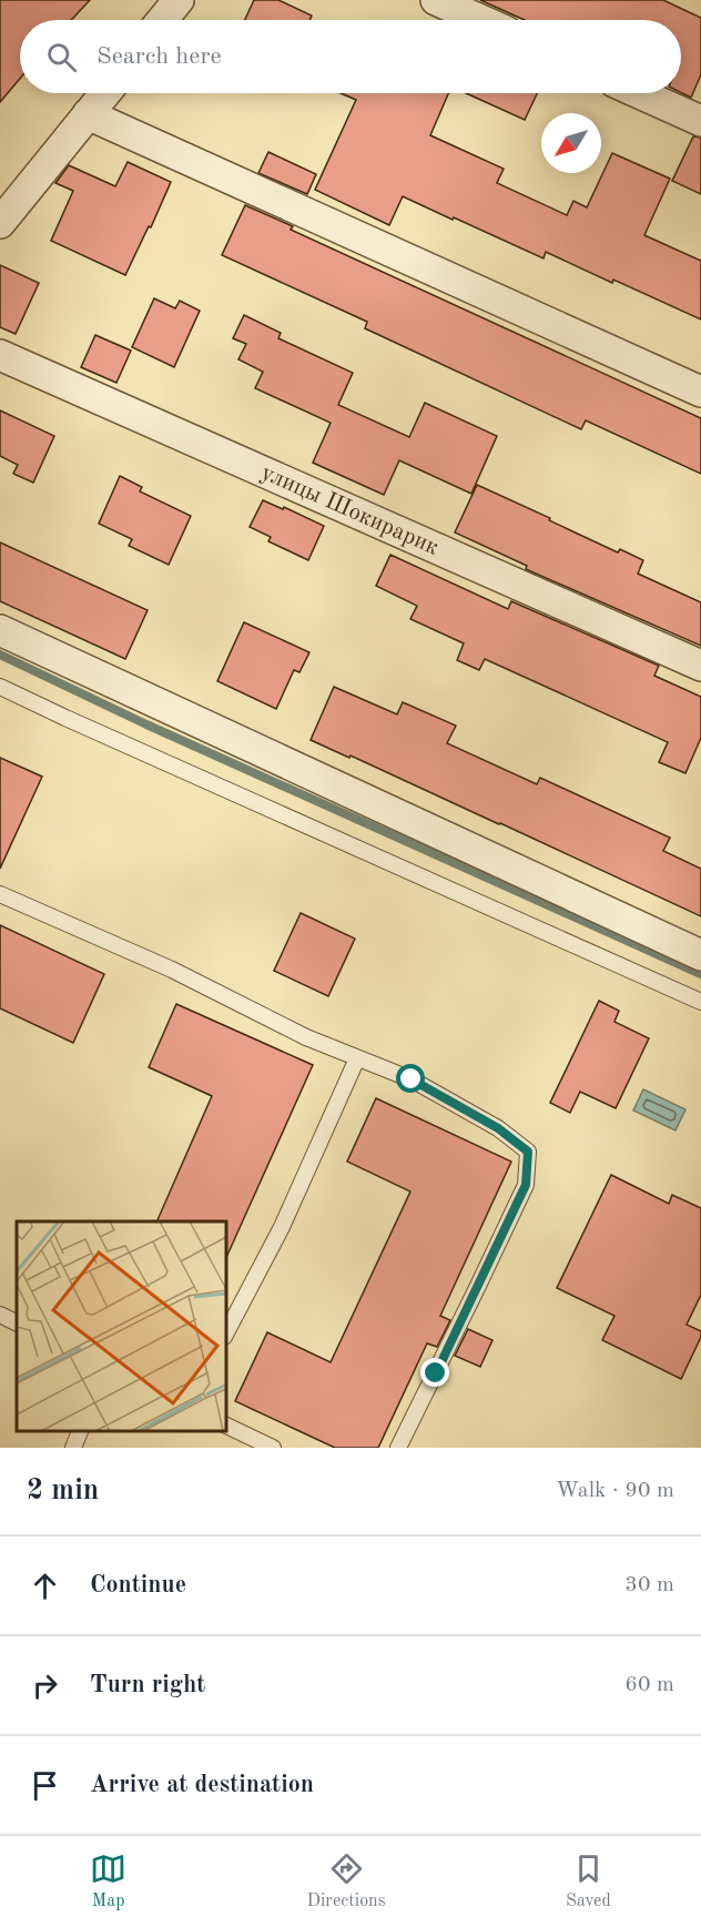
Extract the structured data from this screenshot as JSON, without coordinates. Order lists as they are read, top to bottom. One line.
{"streets":{"street":["улицы Шокирарик"]},"north":"bottom left","page":{"search":"Search here","heading":["2 min","Walk · 90 m"],"list":[["Continue","30 m"],["Turn right","60 m"],"Arrive at destination"],"nav":["Map","Directions","Saved"]}}
